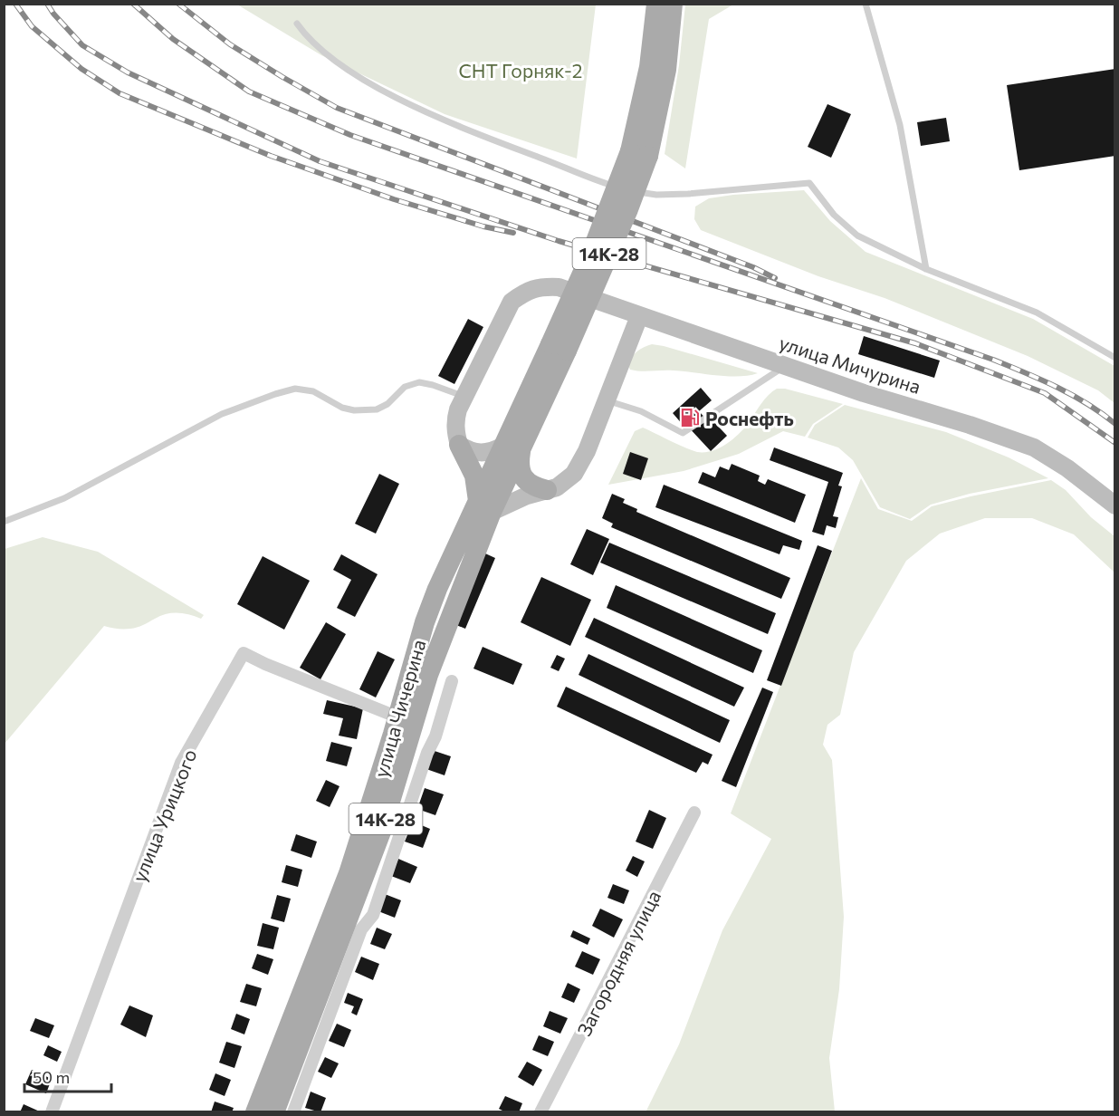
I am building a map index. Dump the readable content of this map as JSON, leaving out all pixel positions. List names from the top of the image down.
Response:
{
  "streets": {
    "main road": ["14К-28", "улица Мичурина", "улица Чичерина"],
    "street": ["улица Урицкого", "Загородняя улица"]
  },
  "crossings": [
    ["14К-28", "улица Чичерина"],
    ["улица Чичерина", "улица Урицкого"]
  ],
  "parks": ["СНТ Горняк-2"],
  "places": {
    "fuel station": ["Роснефть"]
  },
  "scale_bar": "50 m"
}
